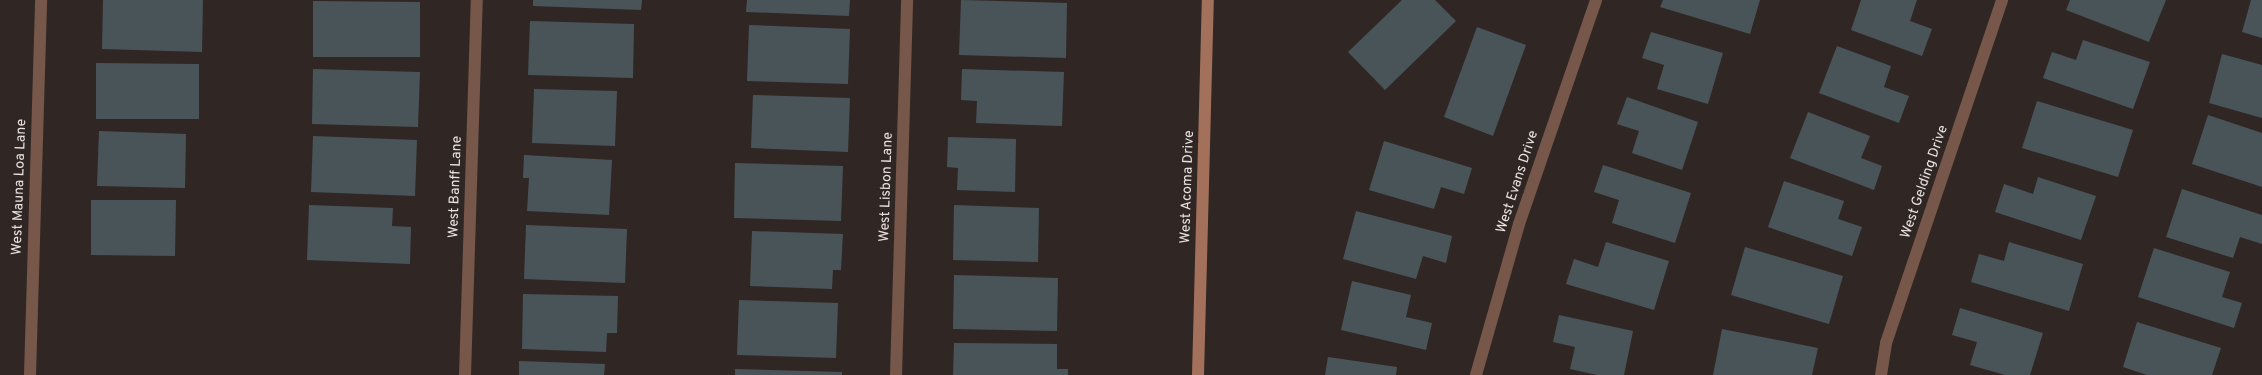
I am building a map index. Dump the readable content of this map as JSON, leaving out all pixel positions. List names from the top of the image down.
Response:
{
  "streets": {
    "street": [
      "West Evans Drive",
      "West Gelding Drive",
      "West Mauna Loa Lane",
      "West Banff Lane",
      "West Lisbon Lane",
      "West Acoma Drive"
    ]
  }
}
